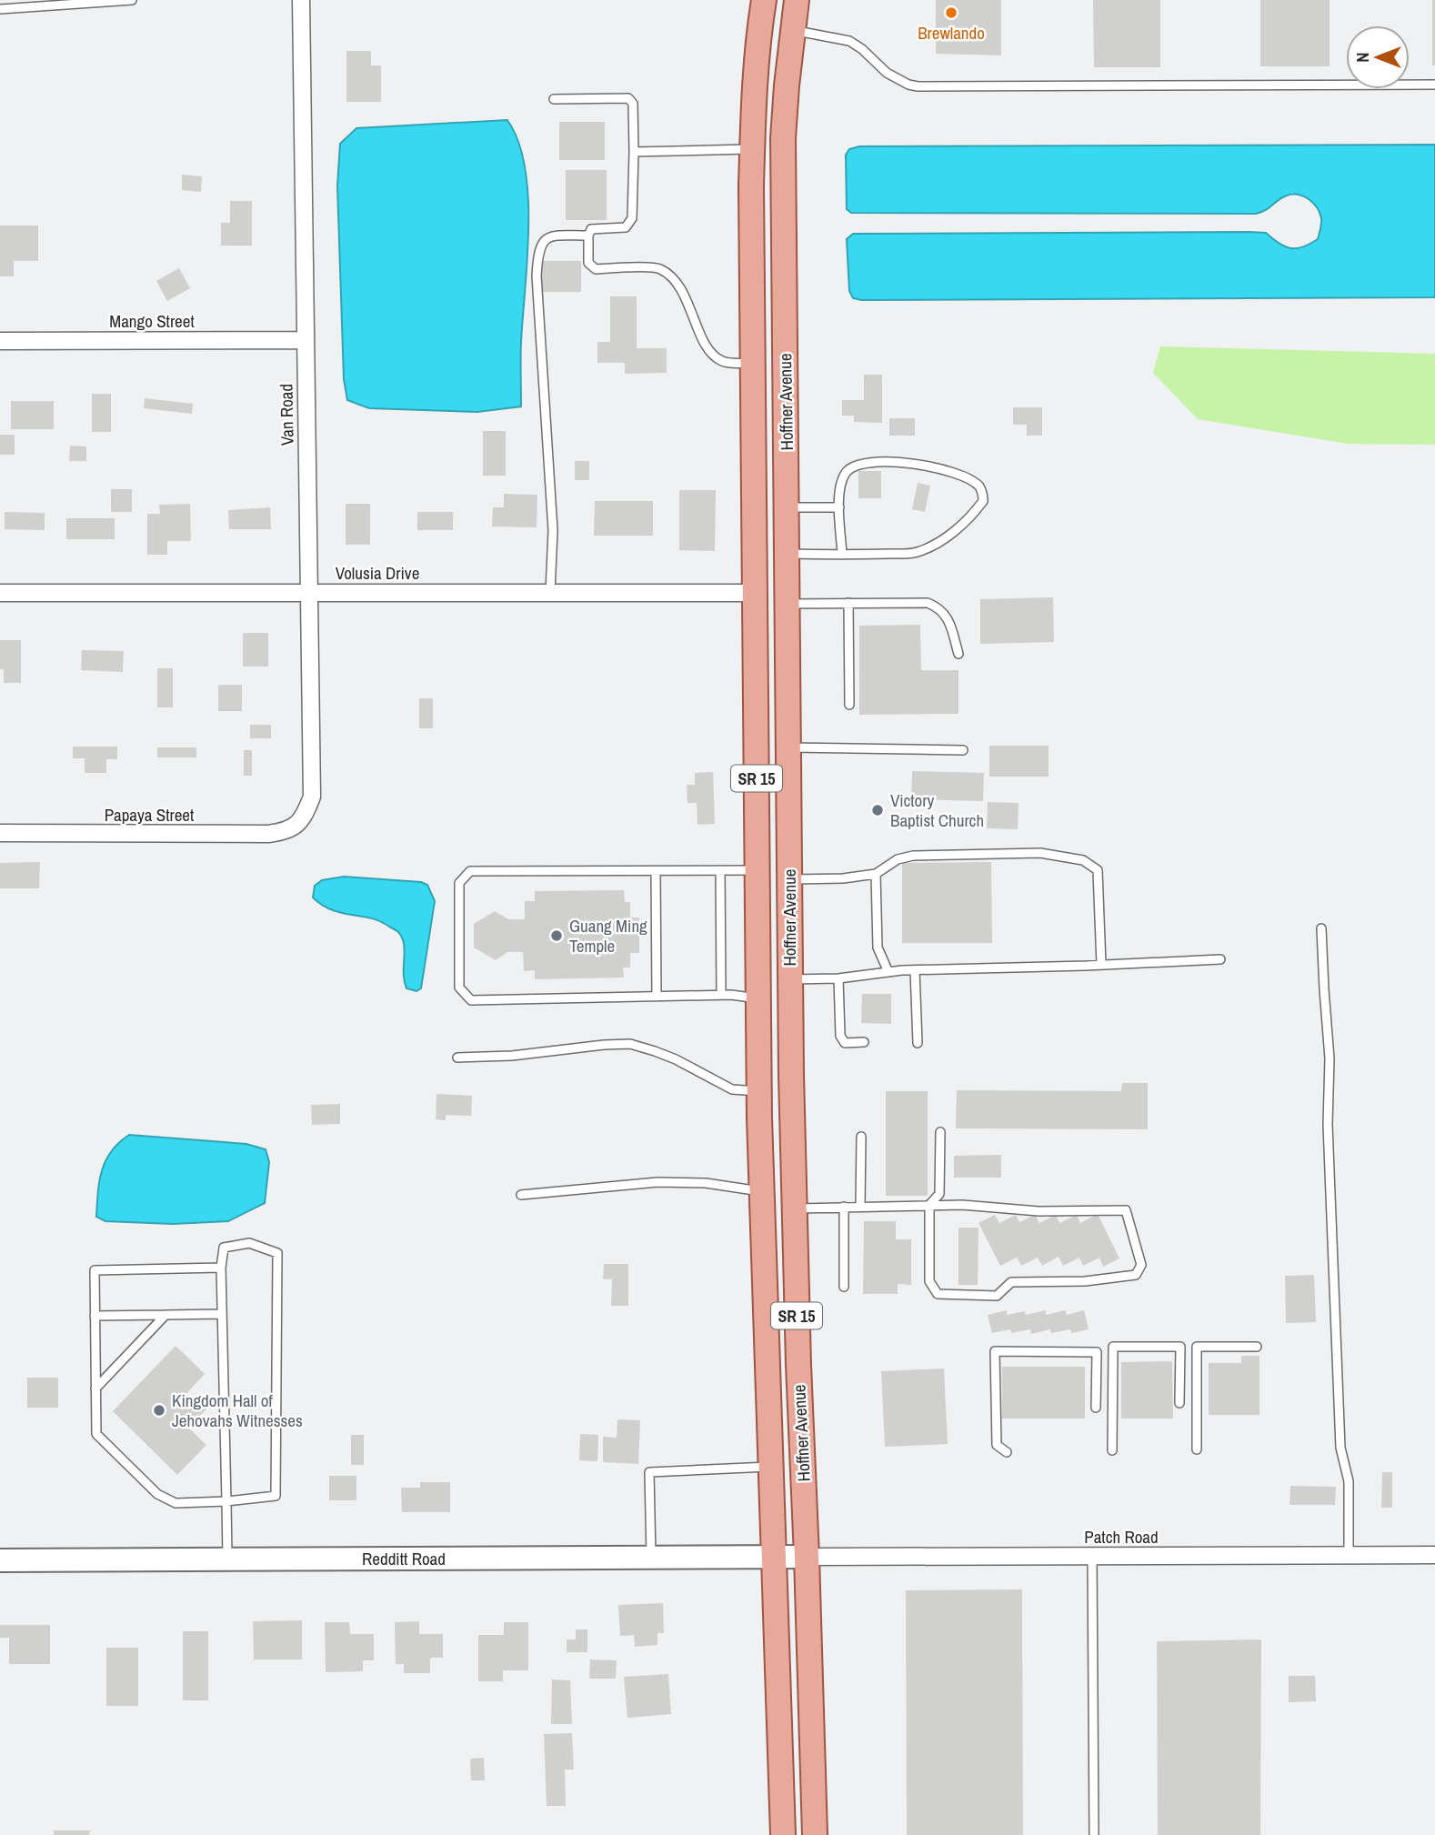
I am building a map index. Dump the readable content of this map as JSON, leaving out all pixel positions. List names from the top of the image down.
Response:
{
  "streets": {
    "main road": ["Hoffner Avenue", "SR 15"],
    "street": [
      "Mango Street",
      "Van Road",
      "Volusia Drive",
      "Papaya Street",
      "Patch Road",
      "Redditt Road"
    ]
  },
  "crossings": [
    ["Mango Street", "Van Road"],
    ["Hoffner Avenue", "Volusia Drive"],
    ["Hoffner Avenue", "Patch Road"],
    ["Hoffner Avenue", "Redditt Road"],
    ["Van Road", "Volusia Drive"],
    ["Van Road", "Papaya Street"],
    ["Patch Road", "Redditt Road"]
  ],
  "places": [
    "Brewlando",
    "Victory Baptist Church",
    "Guang Ming Temple",
    "Kingdom Hall of Jehovahs Witnesses"
  ],
  "north": "left"
}
